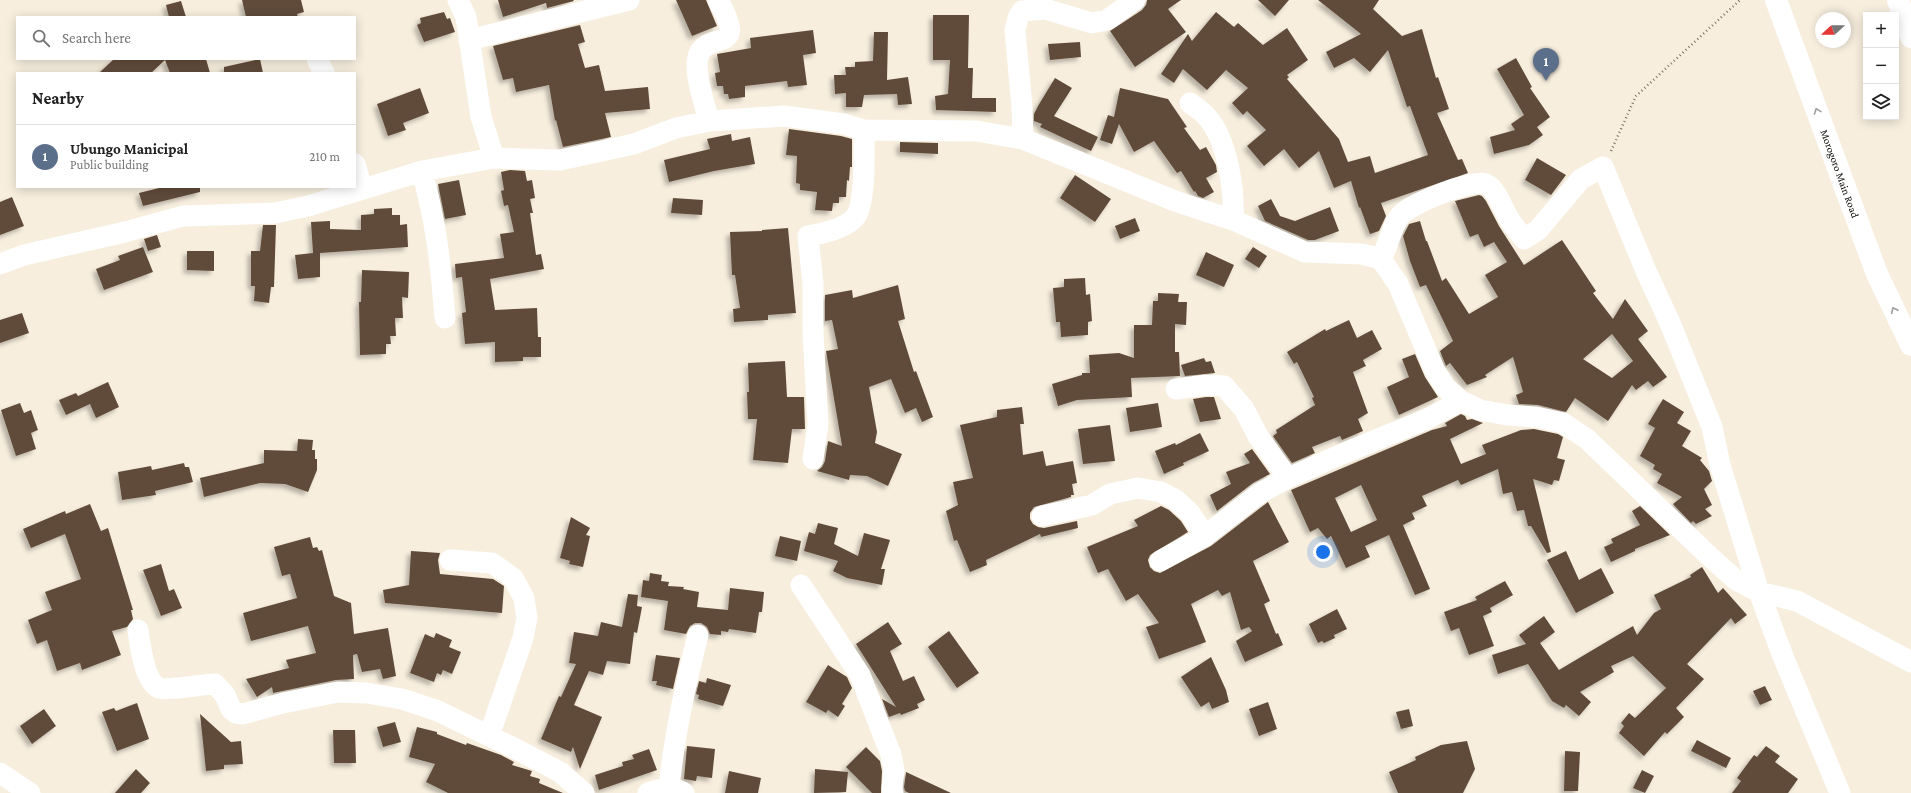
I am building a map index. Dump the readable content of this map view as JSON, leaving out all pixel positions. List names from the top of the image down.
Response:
{
  "streets": {
    "highway": ["Morogoro Main Road"]
  },
  "one_way": ["Morogoro Main Road"],
  "north": "left",
  "page": {
    "map_buttons": ["+", "−"],
    "search": "Search here",
    "pins": "1",
    "heading": "Nearby",
    "list": [
      {
        "mark": "1",
        "name": "Ubungo Manicipal",
        "note": "Public building",
        "value": "210 m"
      }
    ]
  }
}
